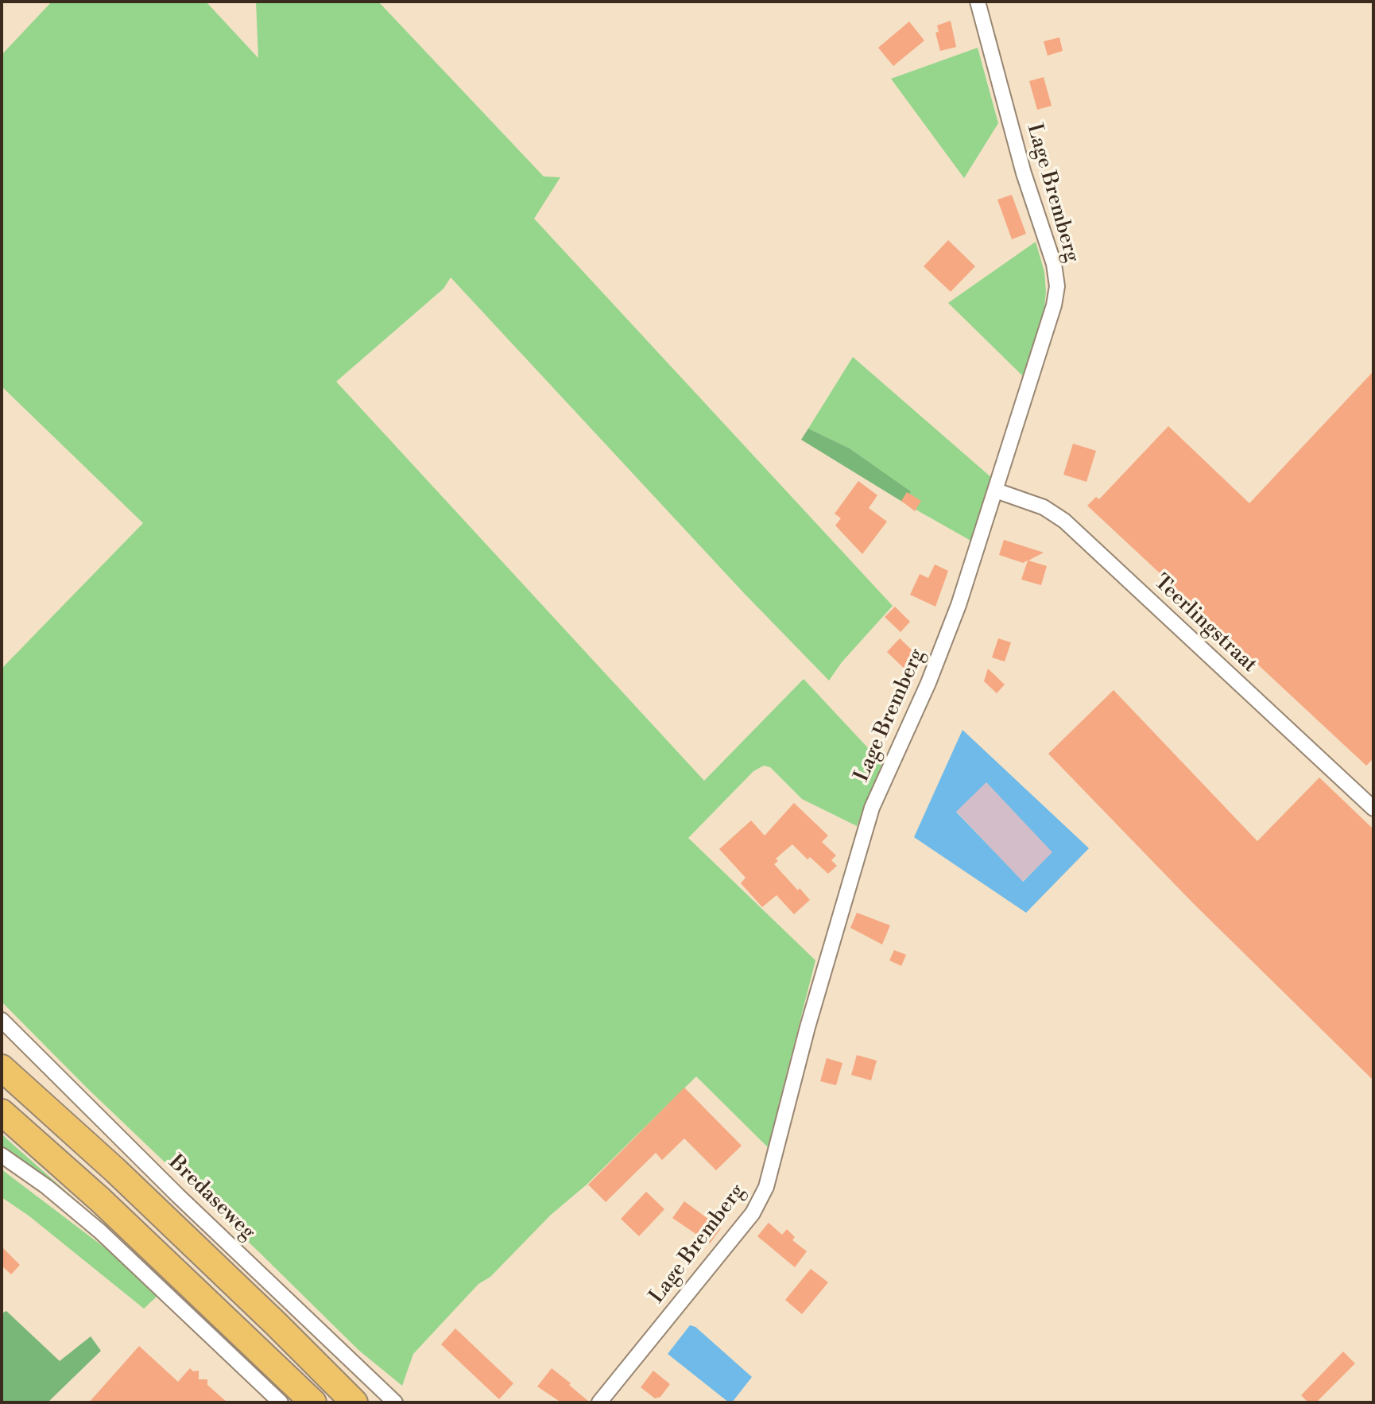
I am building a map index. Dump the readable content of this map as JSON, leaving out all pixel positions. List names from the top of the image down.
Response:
{
  "streets": {
    "street": ["Lage Bremberg", "Teerlingstraat", "Bredaseweg"]
  },
  "crossings": [
    ["Lage Bremberg", "Teerlingstraat"]
  ]
}
